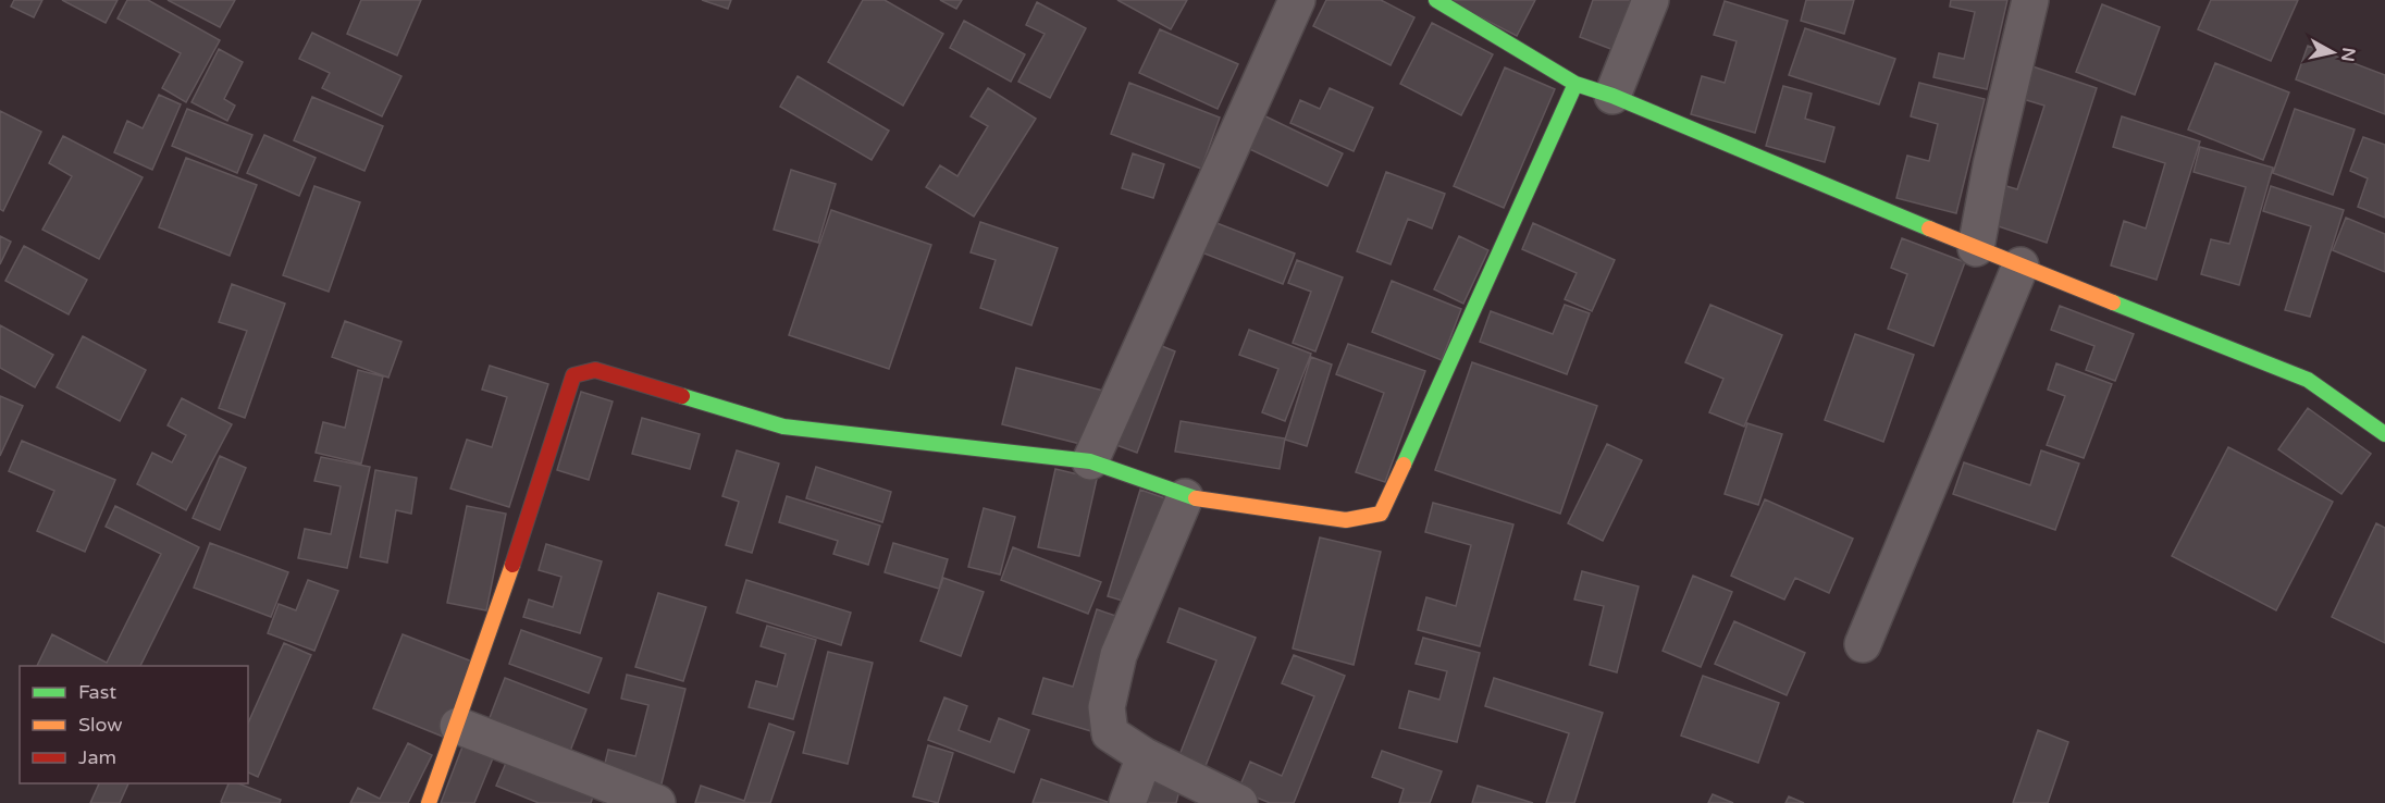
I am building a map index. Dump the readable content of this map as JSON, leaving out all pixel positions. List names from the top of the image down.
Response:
{
  "legend": ["Fast", "Slow", "Jam"],
  "north": "right"
}
